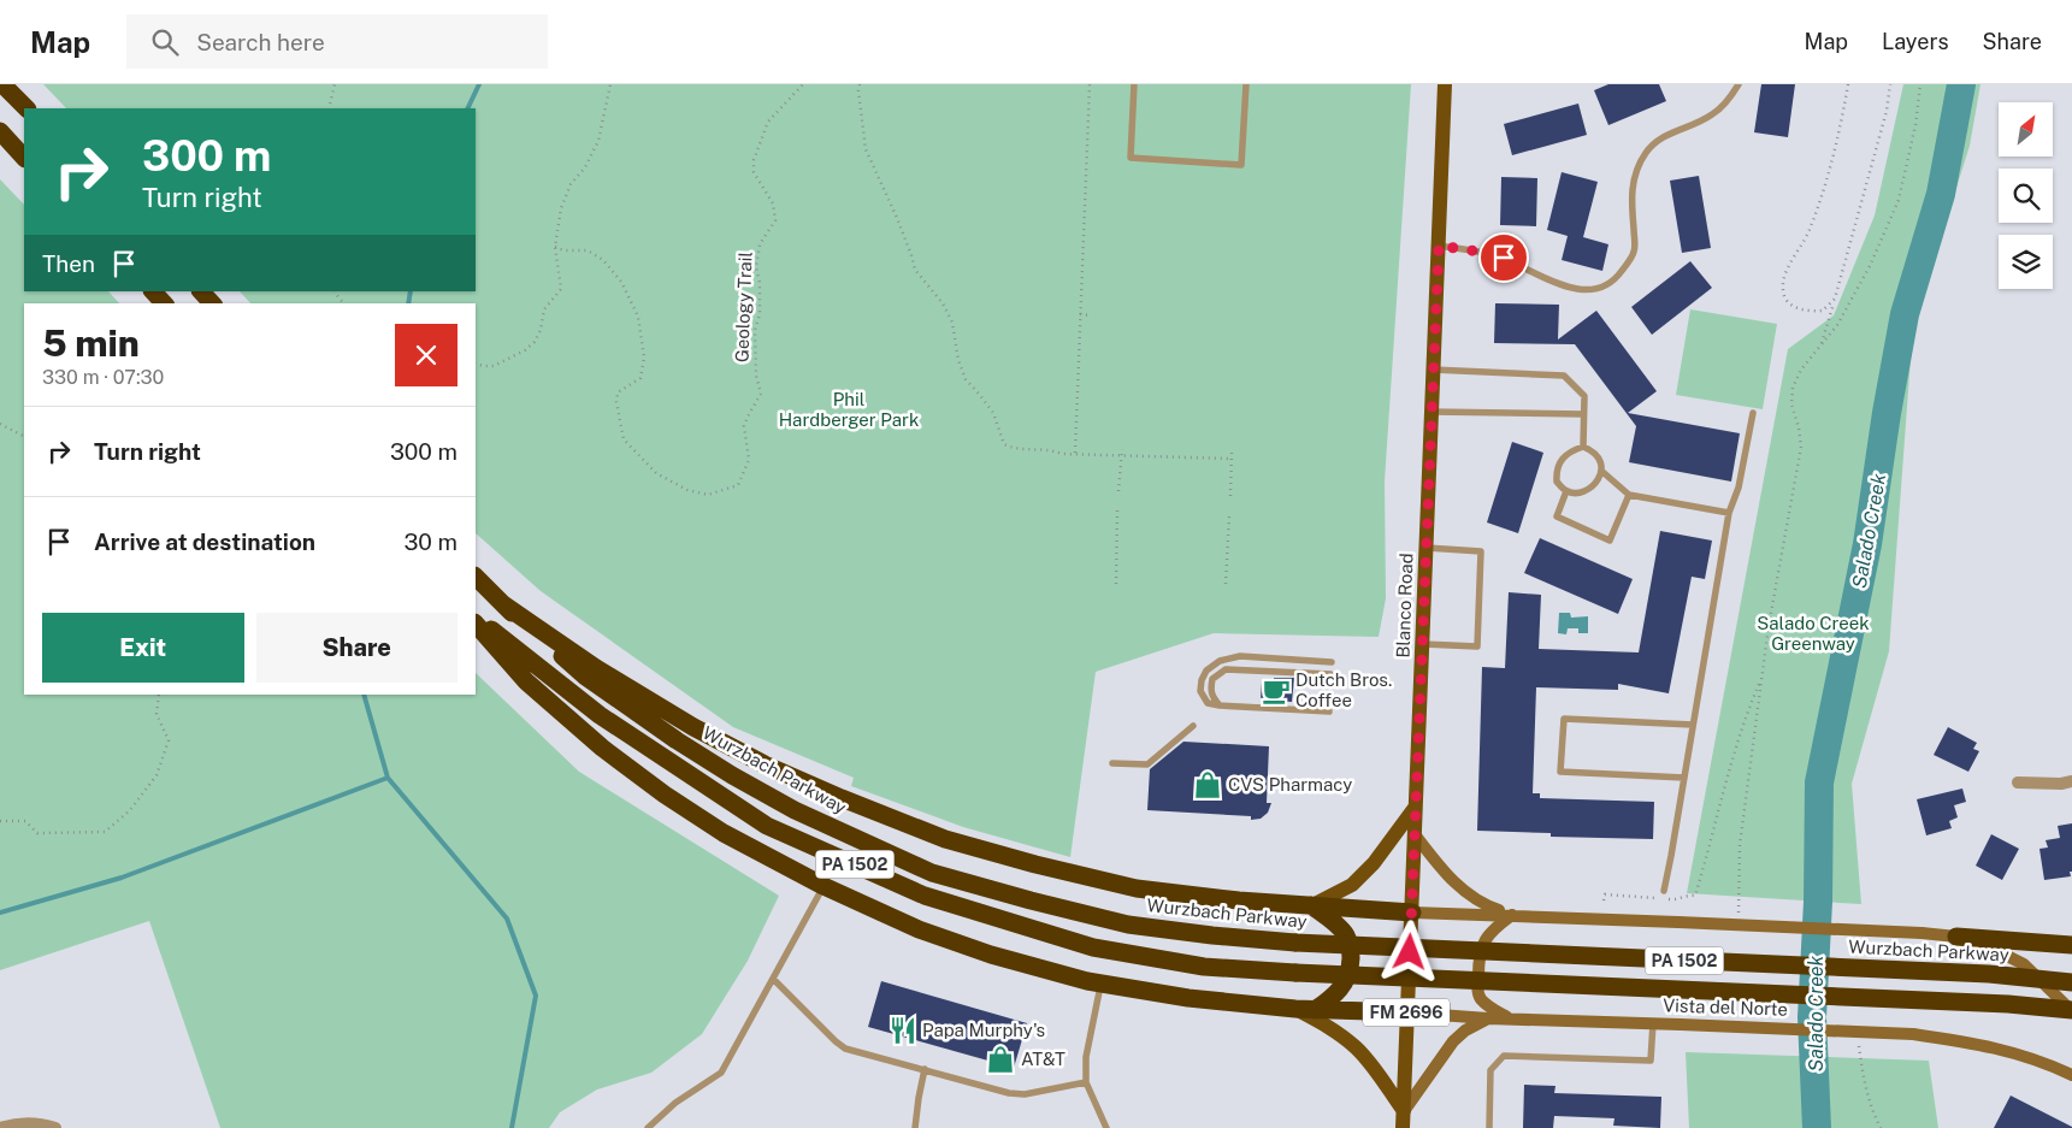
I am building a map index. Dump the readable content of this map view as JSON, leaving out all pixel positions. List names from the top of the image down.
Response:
{
  "streets": {
    "highway": ["Wurzbach Parkway", "PA 1502"],
    "main road": ["Blanco Road", "FM 2696"],
    "street": ["Vista del Norte"],
    "path": ["Geology Trail"]
  },
  "crossings": [
    ["Blanco Road", "Wurzbach Parkway"],
    ["Blanco Road", "Vista del Norte"]
  ],
  "water": ["Salado Creek"],
  "parks": ["Phil Hardberger Park", "Salado Creek Greenway"],
  "places": {
    "cafe": ["Dutch Bros. Coffee"],
    "shop": ["CVS Pharmacy", "AT&T"],
    "restaurant": ["Papa Murphy's"]
  },
  "north": "top right",
  "page": {
    "header": "Map",
    "search": "Search here",
    "nav": ["Map", "Layers", "Share"],
    "turn": ["300 m", "Turn right"],
    "then": "Then",
    "heading": ["5 min", "330 m · 07:30"],
    "list": [
      {
        "name": "Turn right",
        "value": "300 m"
      },
      {
        "name": "Arrive at destination",
        "value": "30 m"
      }
    ],
    "buttons": ["Exit", "Share"]
  }
}
